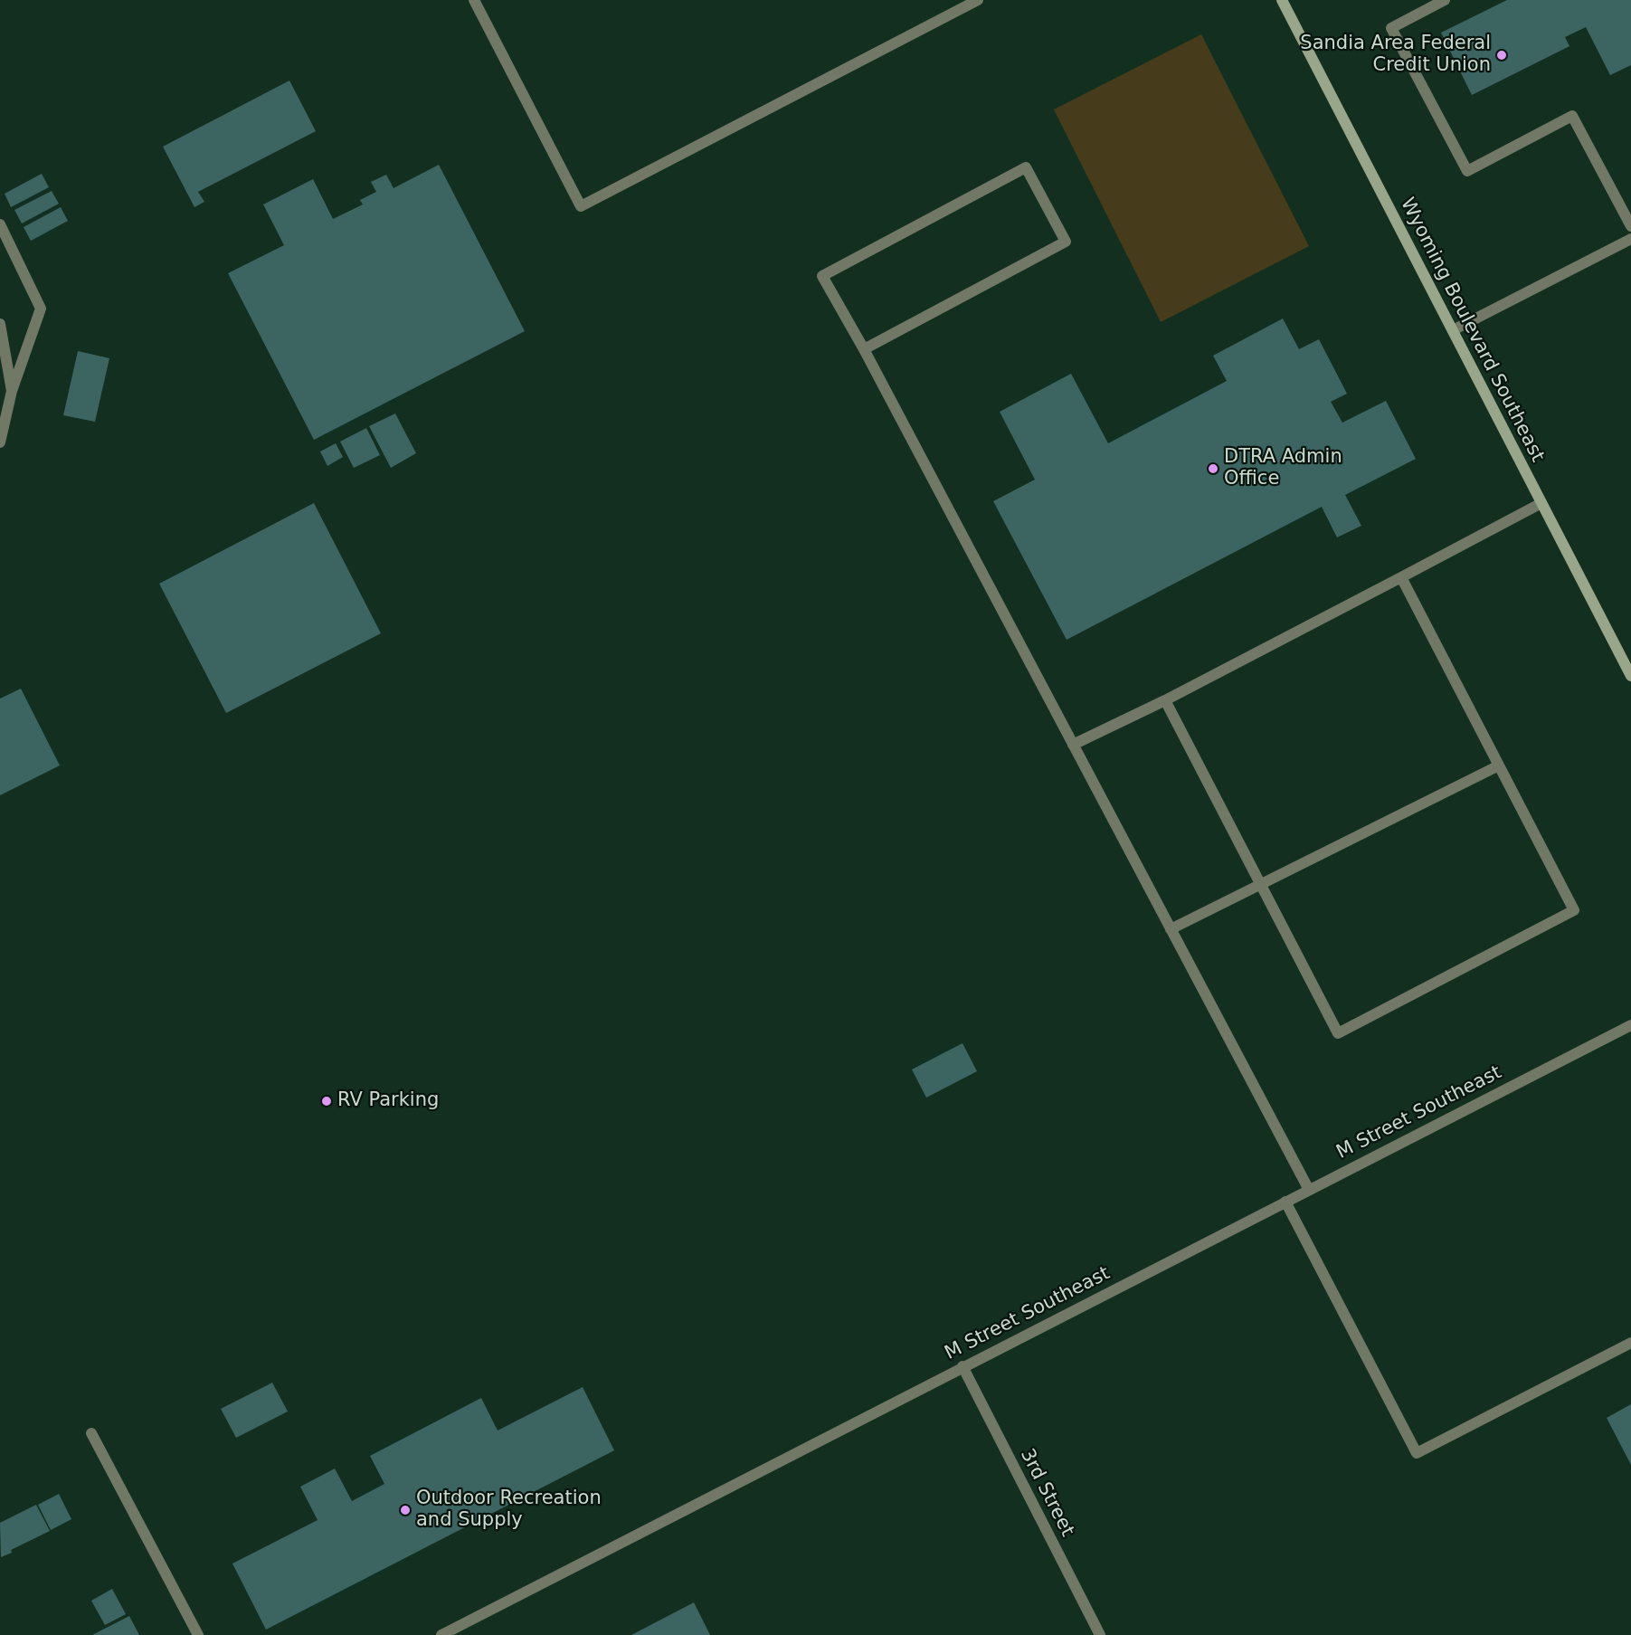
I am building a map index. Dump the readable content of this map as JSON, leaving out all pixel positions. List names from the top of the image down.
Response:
{
  "streets": {
    "main road": ["Wyoming Boulevard Southeast"],
    "street": ["M Street Southeast", "3rd Street"]
  },
  "crossings": [
    ["M Street Southeast", "3rd Street"]
  ],
  "places": [
    "Sandia Area Federal Credit Union",
    "DTRA Admin Office",
    "RV Parking",
    "Outdoor Recreation and Supply"
  ]
}
